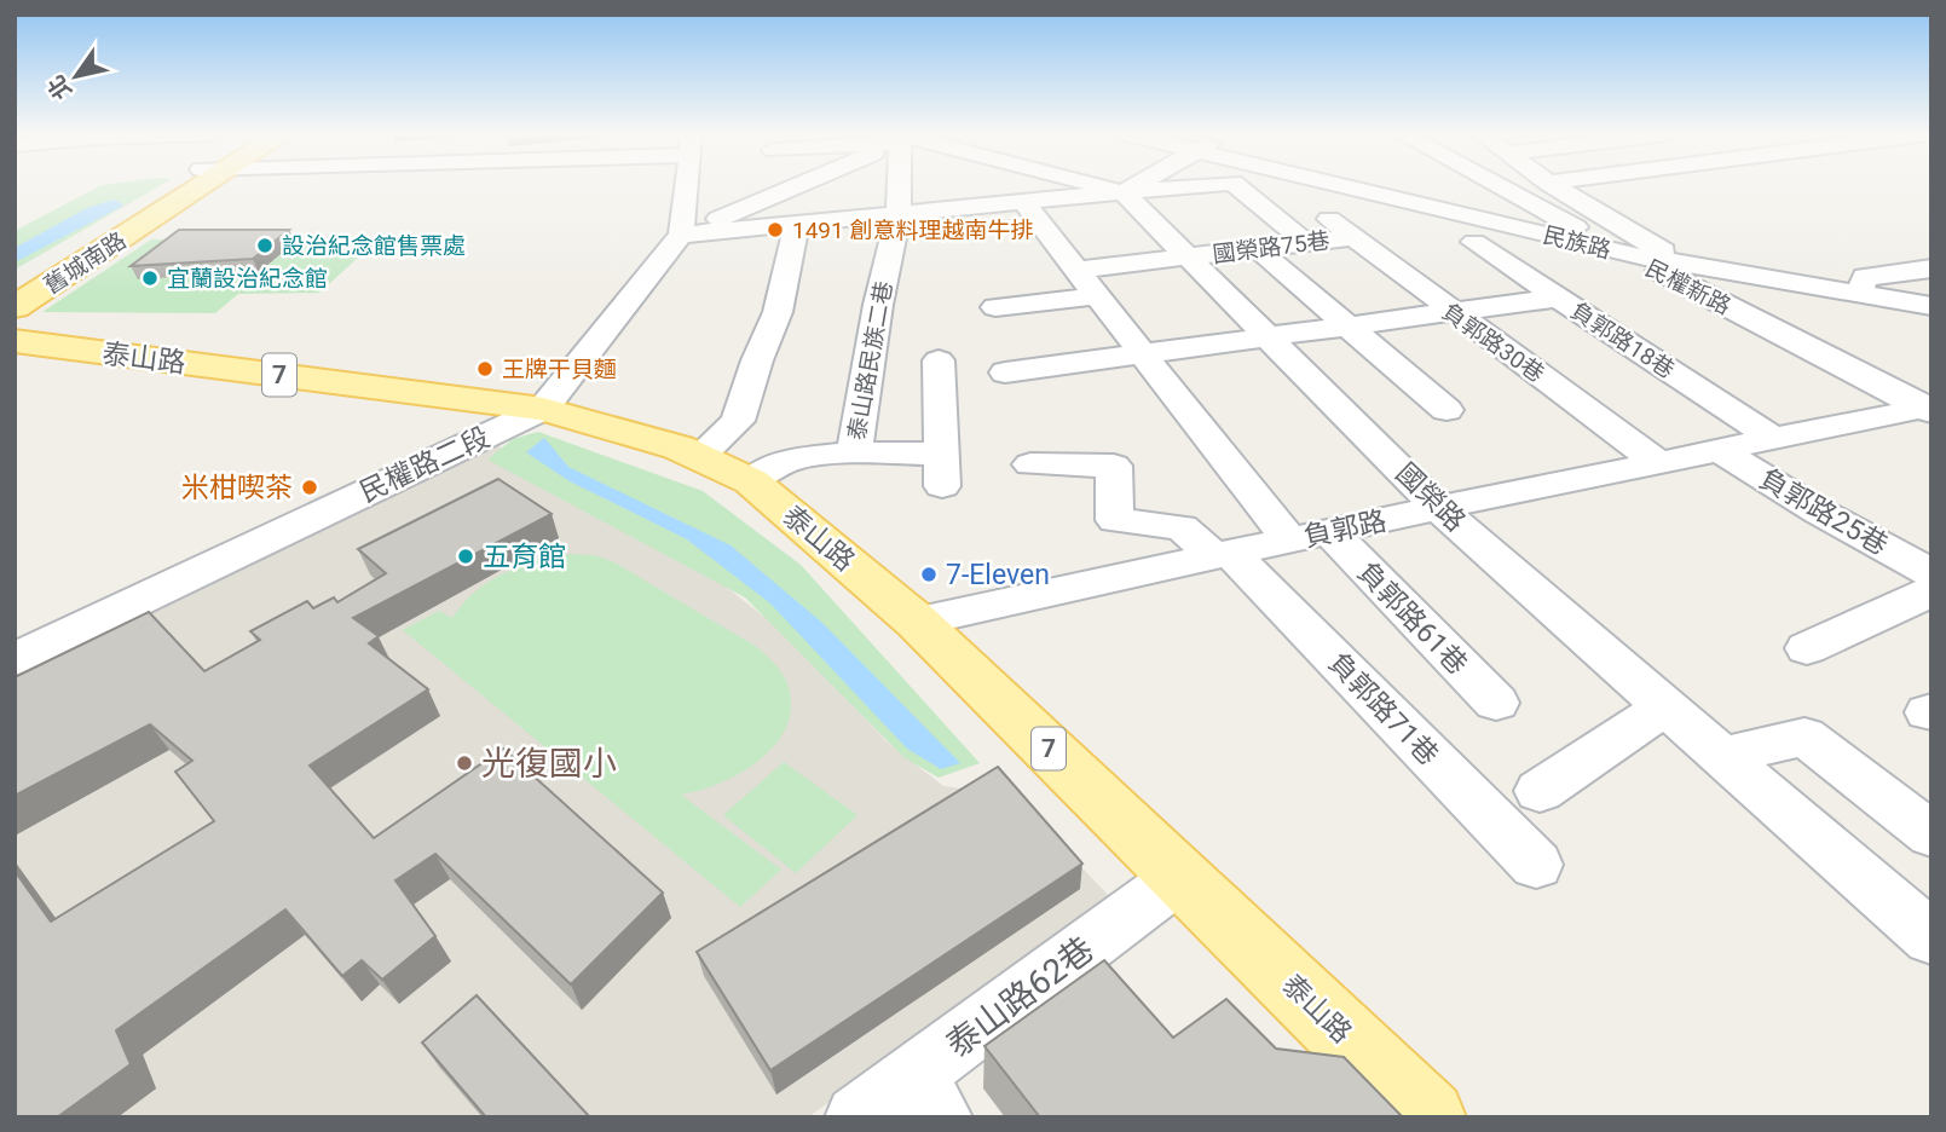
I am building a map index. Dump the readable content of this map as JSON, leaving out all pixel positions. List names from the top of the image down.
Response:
{
  "streets": {
    "main road": ["舊城南路", "泰山路", "7"],
    "street": [
      "民族路",
      "國榮路75巷",
      "民權新路",
      "負郭路18巷",
      "負郭路30巷",
      "泰山路民族二巷",
      "民權路二段",
      "國榮路",
      "負郭路25巷",
      "負郭路",
      "負郭路61巷",
      "負郭路71巷",
      "泰山路62巷"
    ]
  },
  "crossings": [
    ["民族路", "民權新路"],
    ["國榮路75巷", "負郭路30巷"],
    ["國榮路75巷", "國榮路"],
    ["民權新路", "負郭路"],
    ["負郭路18巷", "負郭路"],
    ["負郭路30巷", "負郭路"],
    ["泰山路", "泰山路民族二巷"],
    ["泰山路", "民權路二段"],
    ["泰山路", "負郭路"],
    ["泰山路", "泰山路62巷"],
    ["國榮路", "負郭路"],
    ["負郭路25巷", "負郭路"],
    ["負郭路", "負郭路61巷"],
    ["負郭路", "負郭路71巷"]
  ],
  "places": [
    "1491 創意料理越南牛排",
    "設治紀念館售票處",
    "宜蘭設治紀念館",
    "王牌干貝麵",
    "米柑喫茶",
    "五育館",
    "7-Eleven",
    "光復國小"
  ],
  "north": "bottom left"
}
